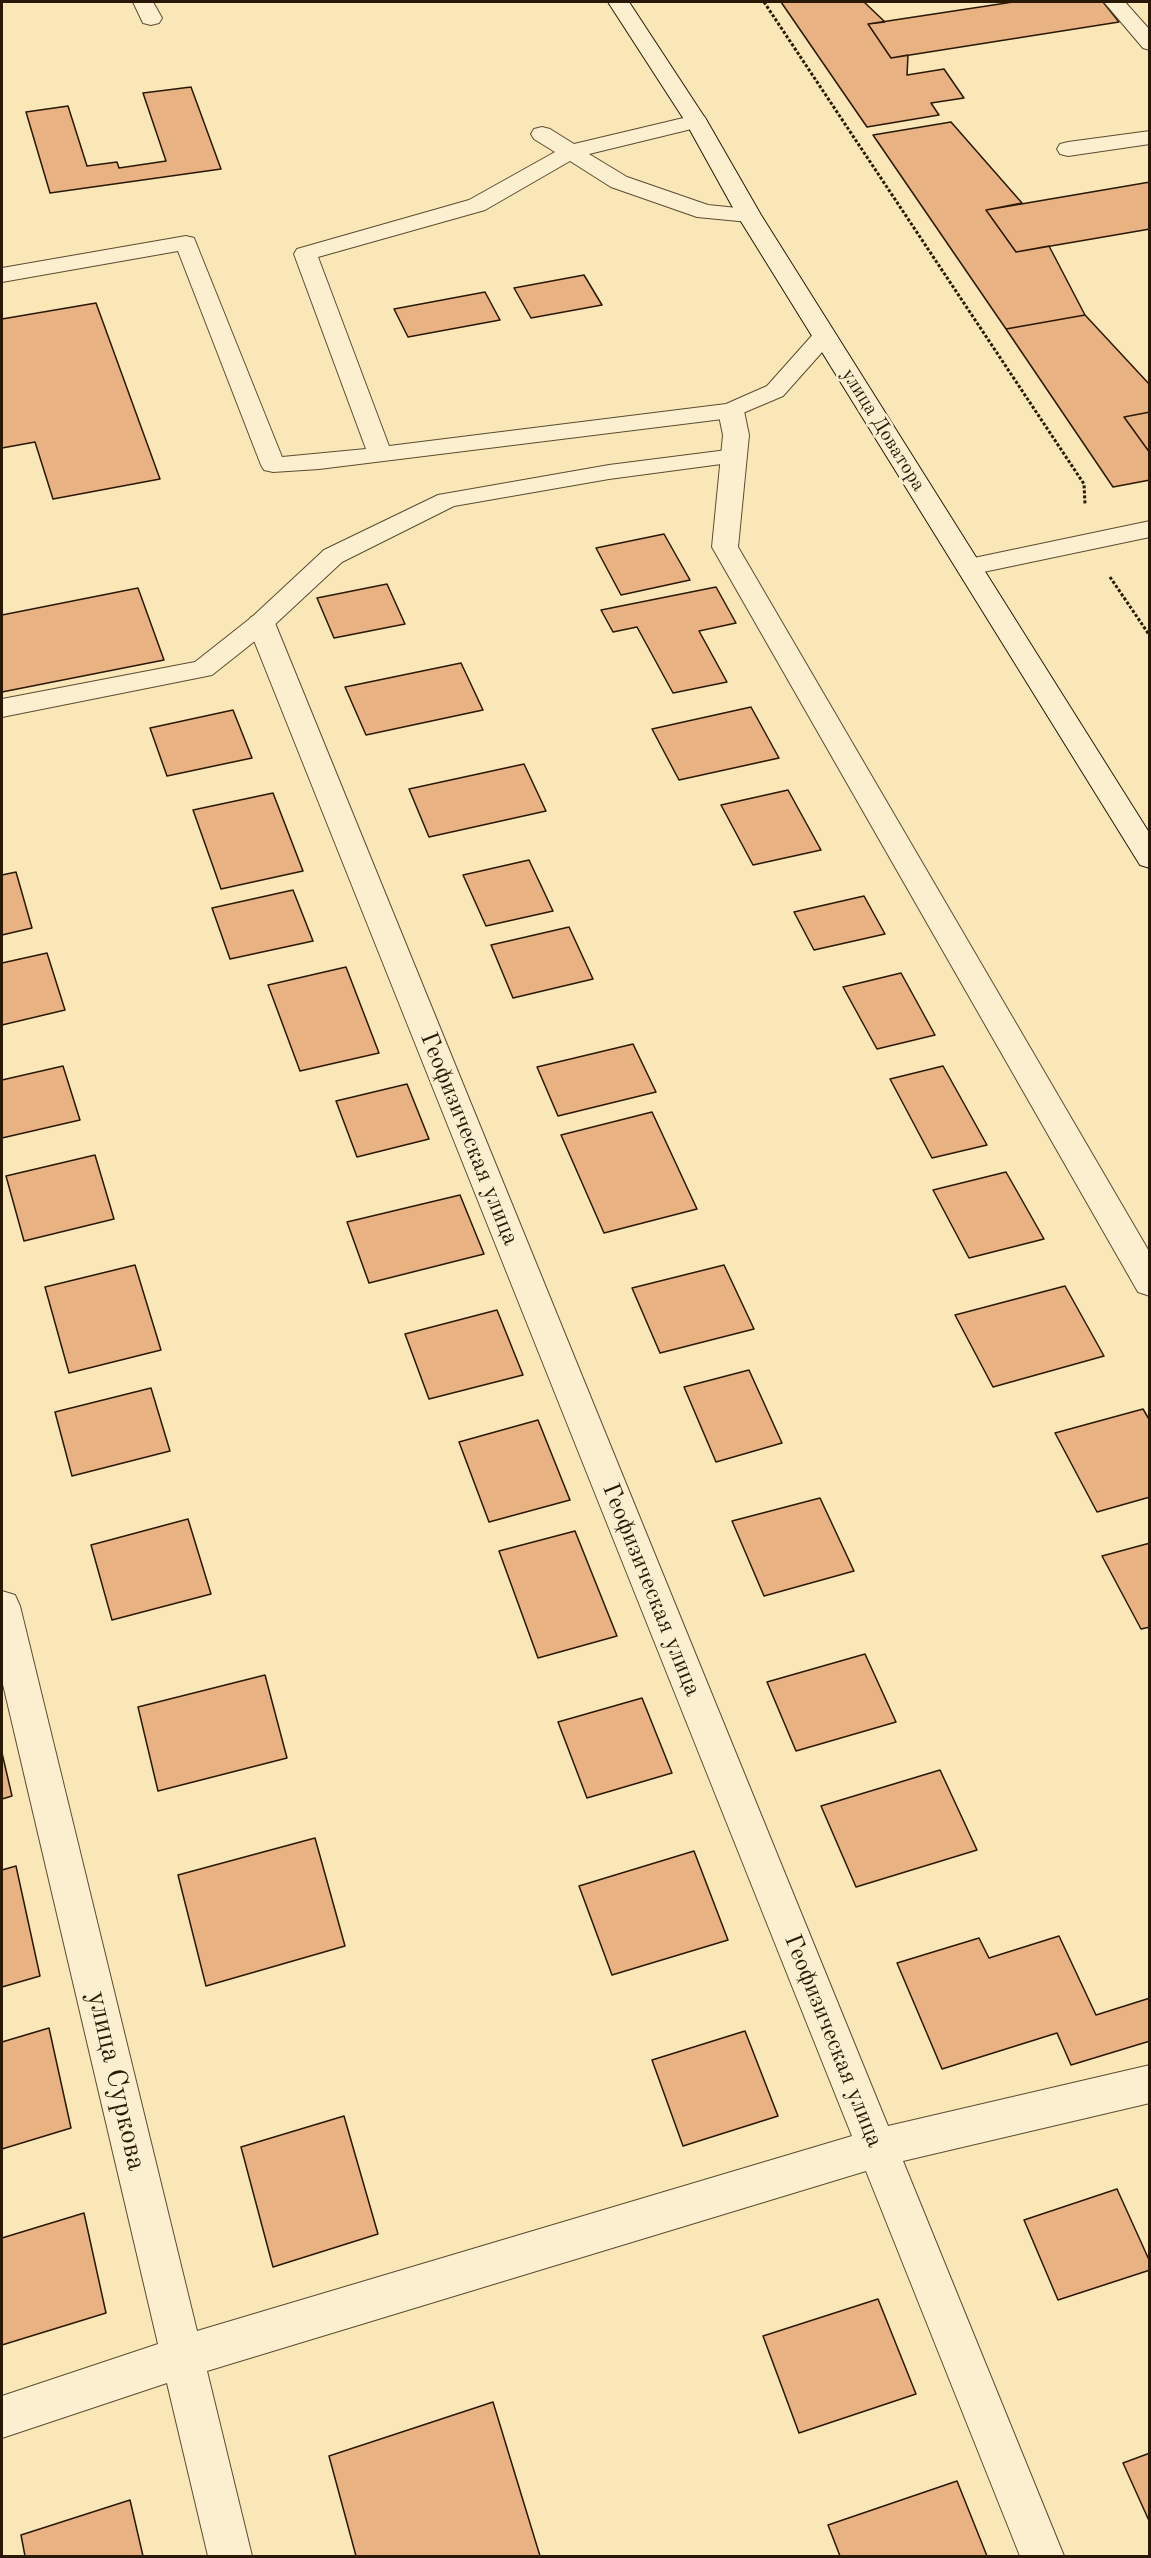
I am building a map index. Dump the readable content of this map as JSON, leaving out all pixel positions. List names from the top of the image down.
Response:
{
  "streets": {
    "street": ["улица Доватора", "Геофизическая улица", "улица Суркова"]
  }
}
